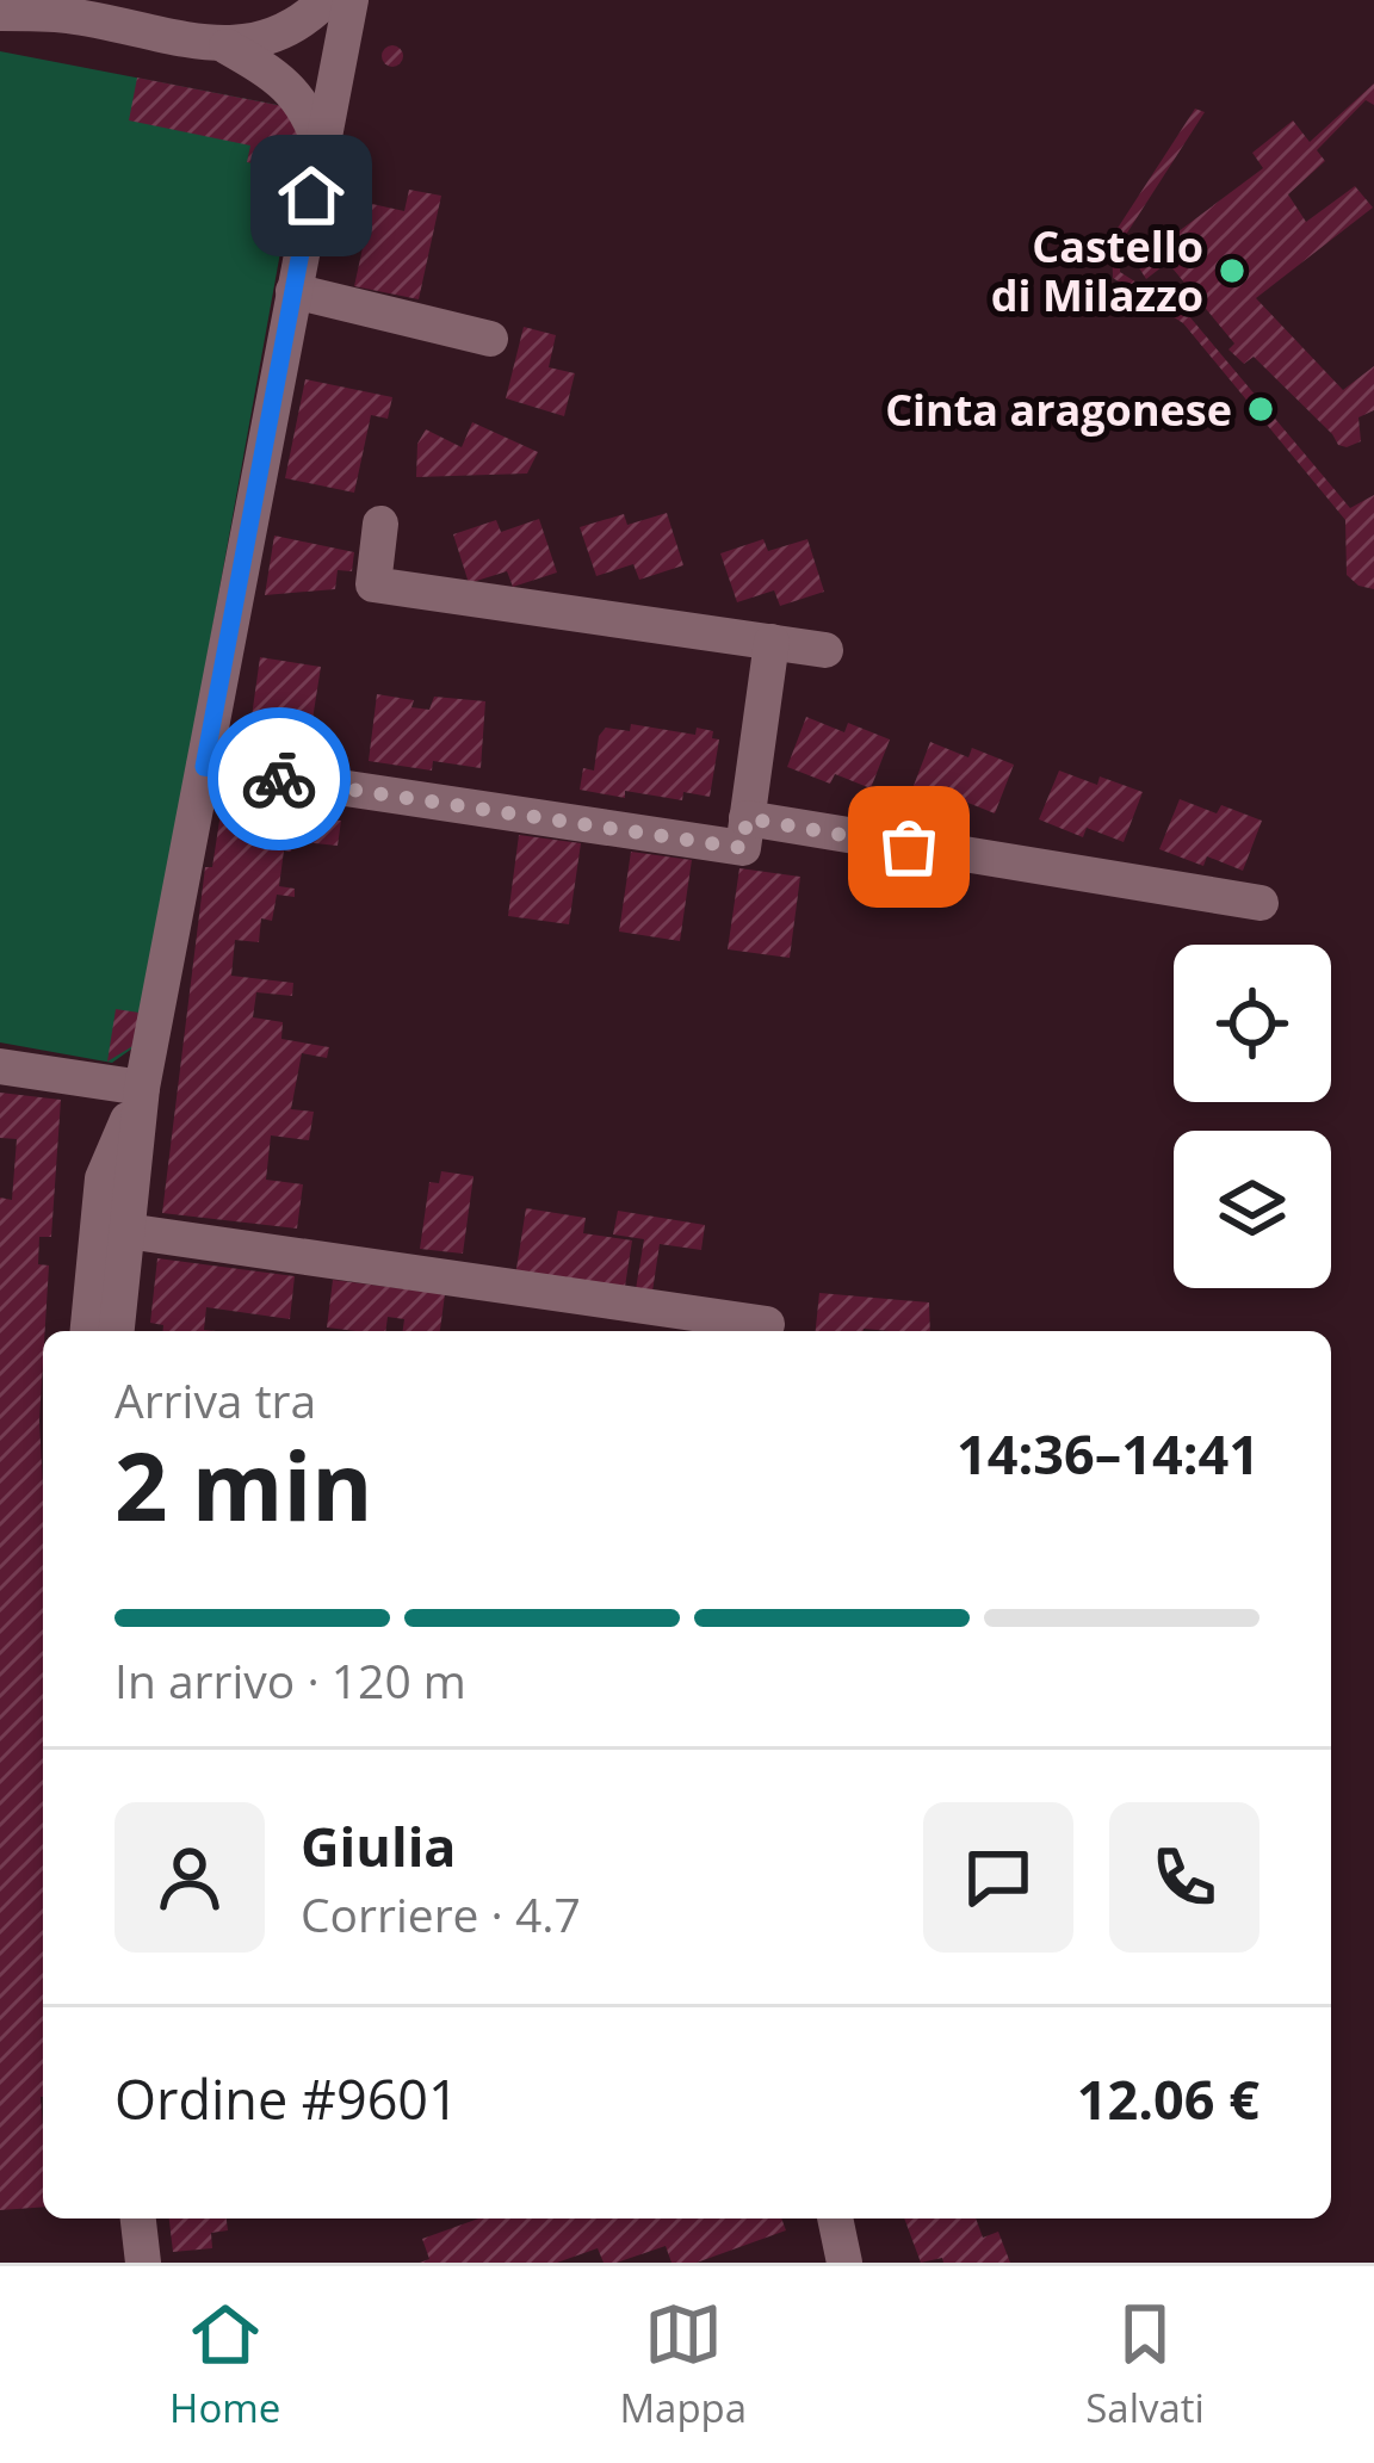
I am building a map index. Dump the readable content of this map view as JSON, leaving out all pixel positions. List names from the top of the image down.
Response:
{
  "places": ["Castello di Milazzo", "Cinta aragonese"],
  "page": {
    "heading": ["2 min", "Arriva tra", "14:36–14:41"],
    "panel": [
      "Giulia",
      "Corriere · 4.7",
      "Ordine #9601",
      "12.06 €"
    ],
    "bar": "In arrivo · 120 m",
    "tabs": ["Home", "Mappa", "Salvati"]
  }
}
